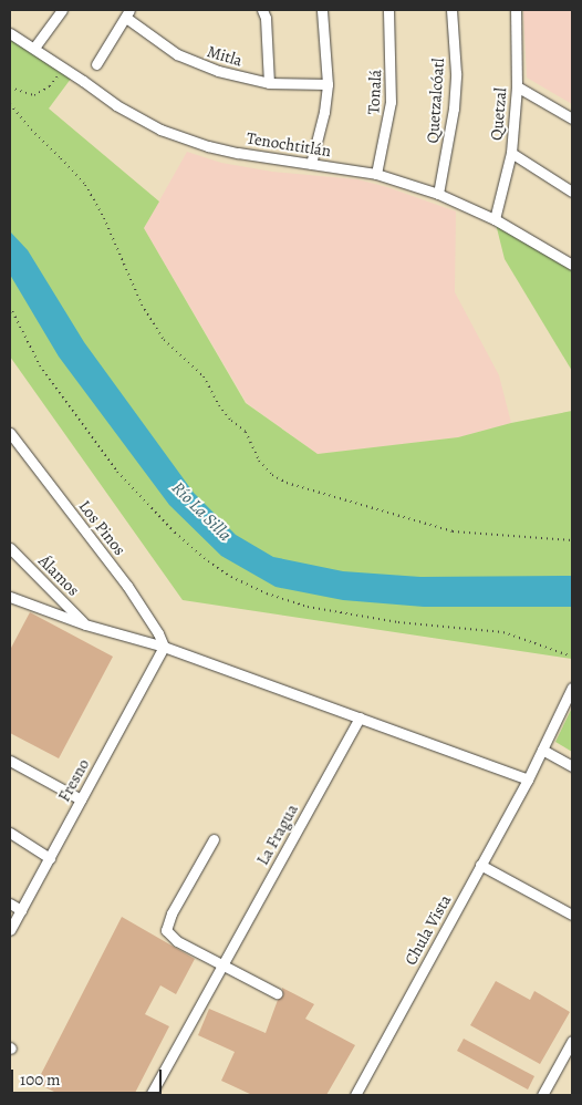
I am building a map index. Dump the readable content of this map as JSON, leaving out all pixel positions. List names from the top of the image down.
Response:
{
  "streets": {
    "street": [
      "Mitla",
      "Tonalá",
      "Quetzalcóatl",
      "Quetzal",
      "Tenochtitlán",
      "Los Pinos",
      "Álamos",
      "Fresno",
      "La Fragua",
      "Chula Vista"
    ]
  },
  "crossings": [
    ["Tonalá", "Tenochtitlán"],
    ["Quetzalcóatl", "Tenochtitlán"],
    ["Quetzal", "Tenochtitlán"],
    ["Los Pinos", "Fresno"]
  ],
  "water": ["Río La Silla"],
  "scale_bar": "100 m"
}
